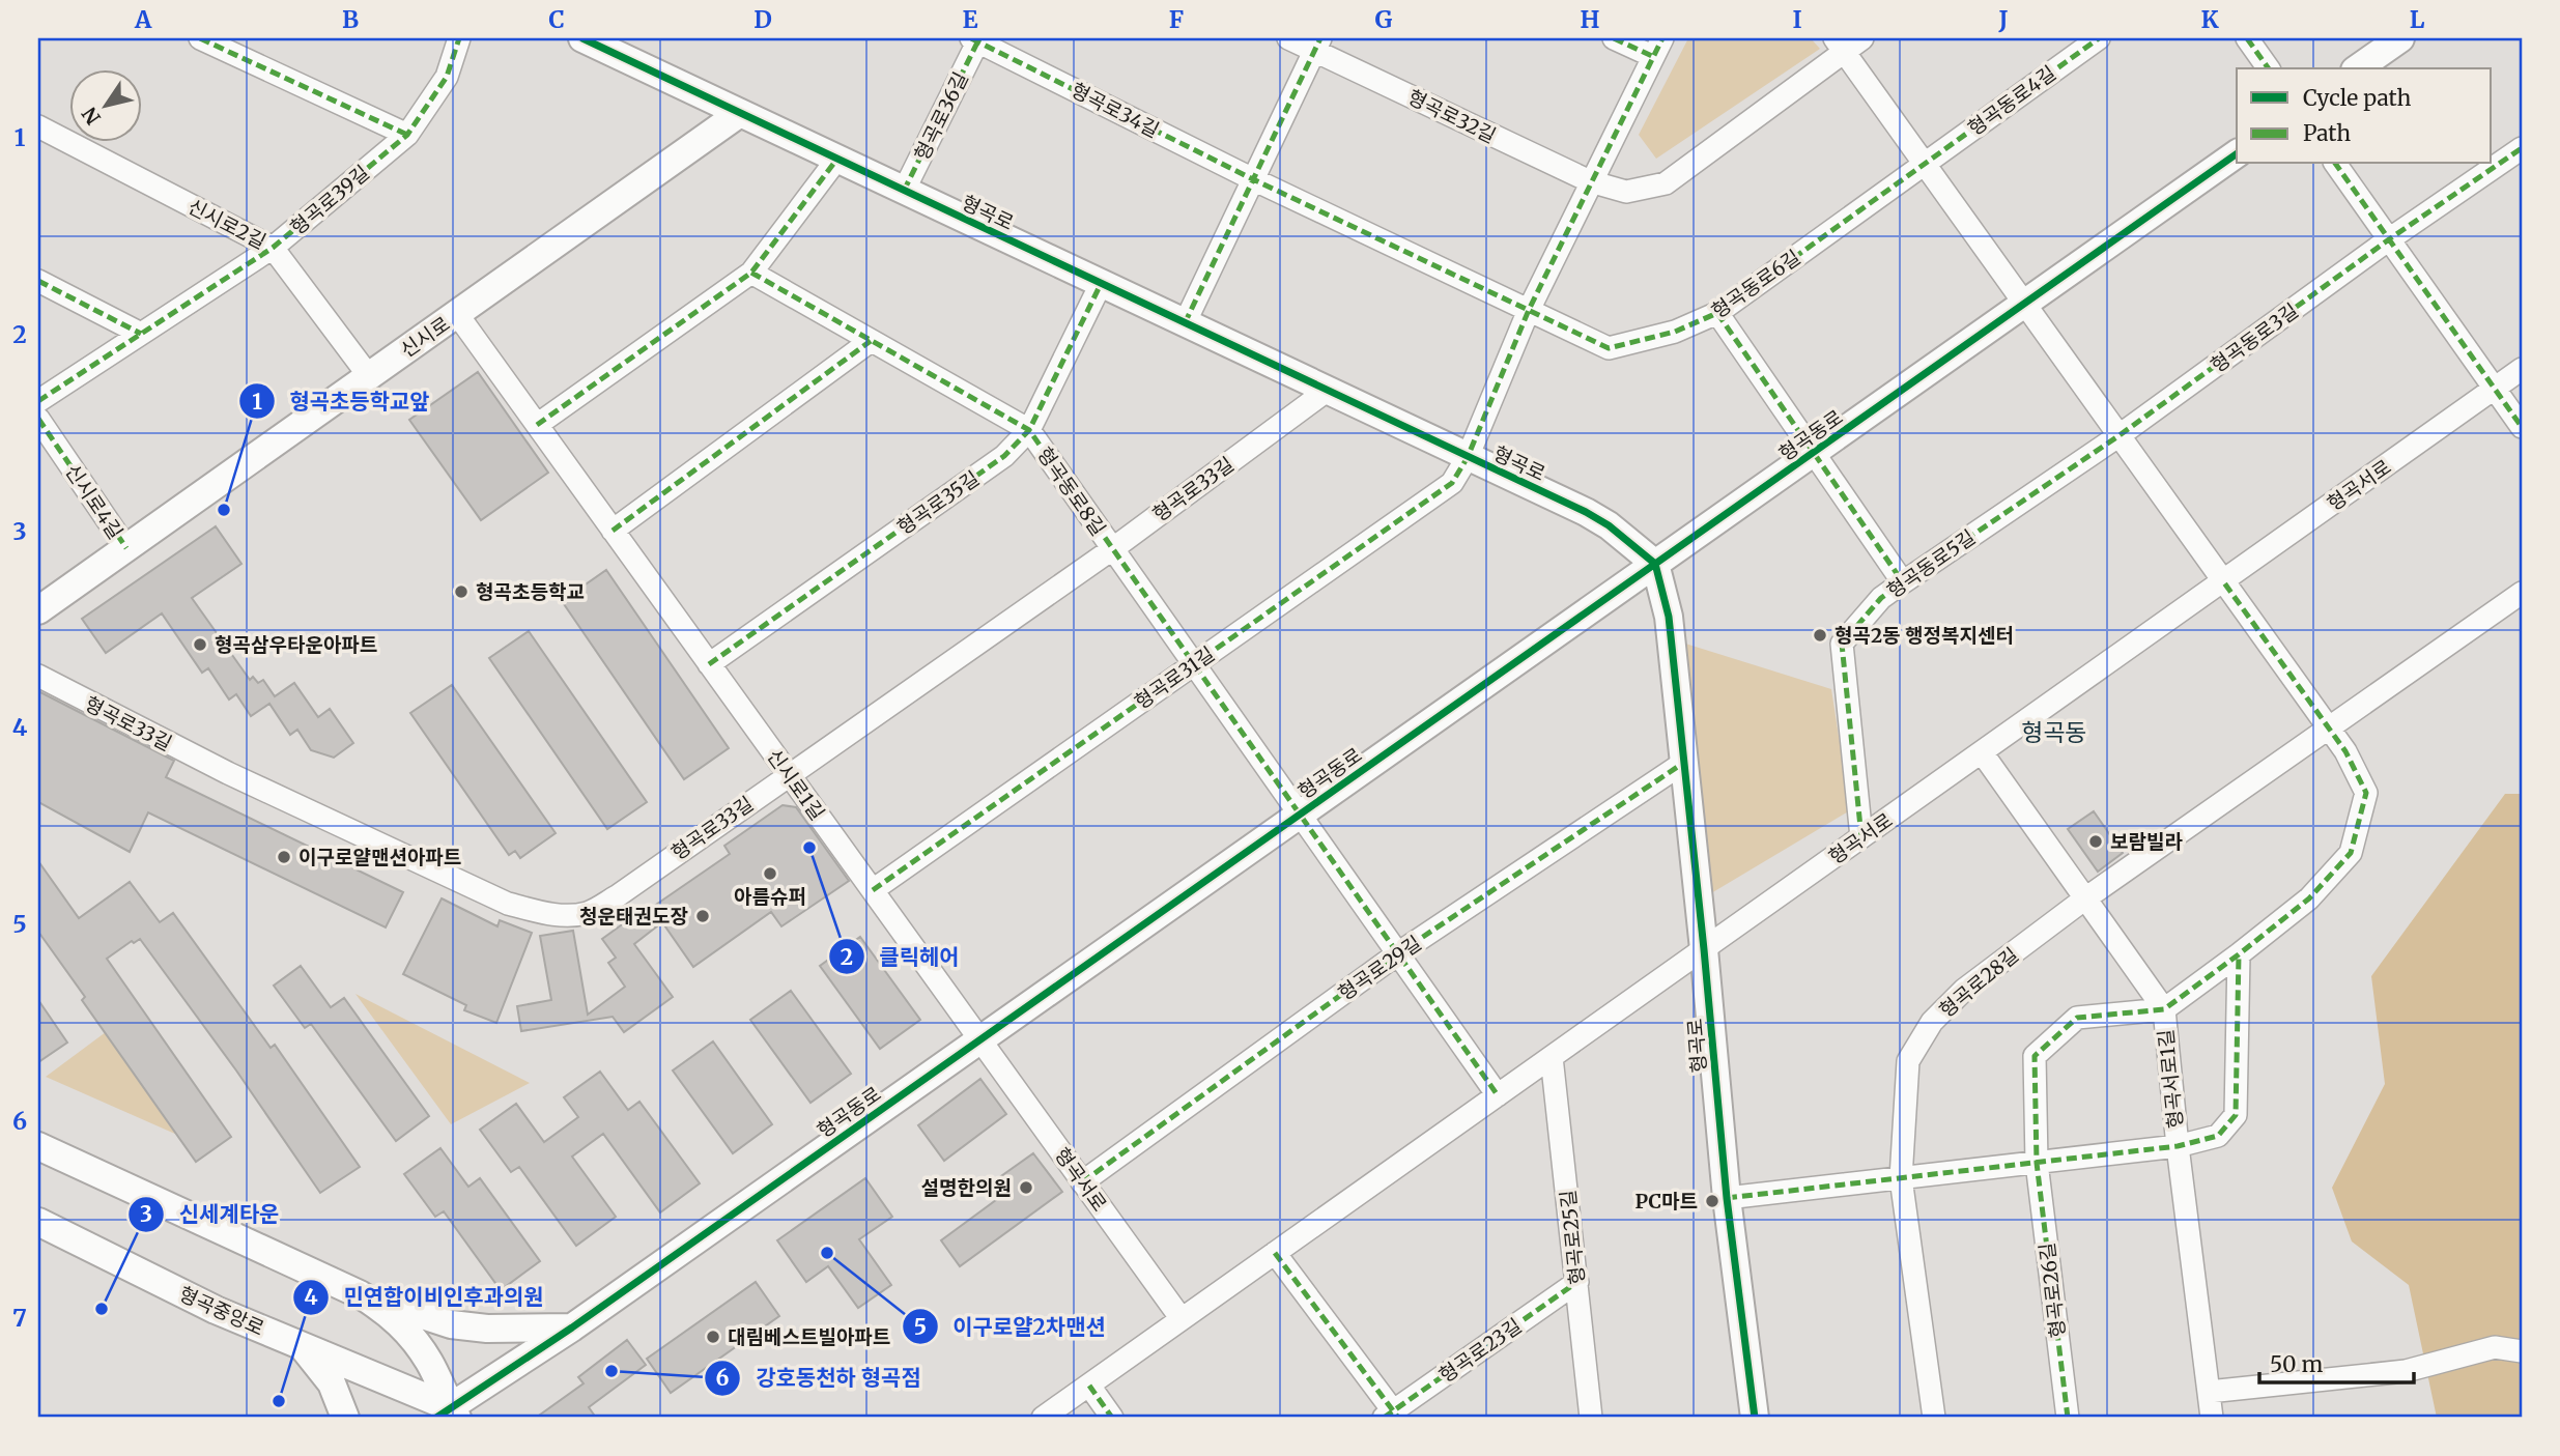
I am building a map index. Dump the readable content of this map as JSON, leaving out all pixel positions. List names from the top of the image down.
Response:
{
  "streets": {
    "street": [
      "형곡동로4길",
      "형곡로34길",
      "형곡로36길",
      "형곡로32길",
      "형곡로39길",
      "형곡로",
      "신시로2길",
      "형곡동로6길",
      "신시로",
      "형곡동로3길",
      "형곡동로",
      "형곡서로",
      "형곡로33길",
      "형곡동로8길",
      "신시로4길",
      "형곡로35길",
      "형곡동로5길",
      "형곡로31길",
      "신시로1길",
      "형곡로29길",
      "형곡로28길",
      "형곡서로1길",
      "형곡로25길",
      "형곡로26길",
      "형곡중앙로",
      "형곡로23길"
    ]
  },
  "crossings": [
    ["형곡동로4길", "형곡동로6길"],
    ["형곡로34길", "형곡로36길"],
    ["형곡로36길", "형곡로"],
    ["형곡로39길", "신시로2길"],
    ["형곡로", "신시로"],
    ["형곡로", "형곡동로"],
    ["형곡로", "형곡서로"],
    ["형곡로", "형곡로33길"],
    ["형곡로", "형곡로35길"],
    ["형곡로", "형곡로31길"],
    ["형곡로", "형곡로29길"],
    ["신시로2길", "신시로"],
    ["형곡동로6길", "형곡동로"],
    ["신시로", "신시로4길"],
    ["신시로", "신시로1길"],
    ["형곡동로3길", "형곡동로5길"],
    ["형곡동로", "형곡서로"],
    ["형곡동로", "형곡동로8길"],
    ["형곡동로", "형곡동로5길"],
    ["형곡동로", "신시로1길"],
    ["형곡동로", "형곡중앙로"],
    ["형곡서로", "형곡동로5길"],
    ["형곡서로", "신시로1길"],
    ["형곡서로", "형곡로29길"],
    ["형곡서로", "형곡서로1길"],
    ["형곡서로", "형곡로25길"],
    ["형곡로33길", "형곡동로8길"],
    ["형곡로33길", "신시로1길"],
    ["형곡동로8길", "형곡로35길"],
    ["형곡동로8길", "형곡로31길"],
    ["형곡로35길", "신시로1길"],
    ["형곡로31길", "신시로1길"],
    ["형곡로28길", "형곡서로1길"],
    ["형곡로25길", "형곡로23길"]
  ],
  "districts": ["형곡동"],
  "places": [
    "형곡초등학교앞",
    "형곡초등학교",
    "형곡2동 행정복지센터",
    "형곡삼우타운아파트",
    "보람빌라",
    "클릭헤어",
    "이구로얄맨션아파트",
    "아름슈퍼",
    "청운태권도장",
    "설명한의원",
    "PC마트",
    "이구로얄2차맨션",
    "신세계타운",
    "대림베스트빌아파트",
    "강호동천하 형곡점",
    "민연합이비인후과의원"
  ],
  "legend": ["Cycle path", "Path"],
  "scale_bar": "50 m",
  "north": "bottom left",
  "grid": {
    "columns": [
      "A",
      "B",
      "C",
      "D",
      "E",
      "F",
      "G",
      "H",
      "I",
      "J",
      "K",
      "L"
    ],
    "rows": [
      "1",
      "2",
      "3",
      "4",
      "5",
      "6",
      "7"
    ]
  }
}
